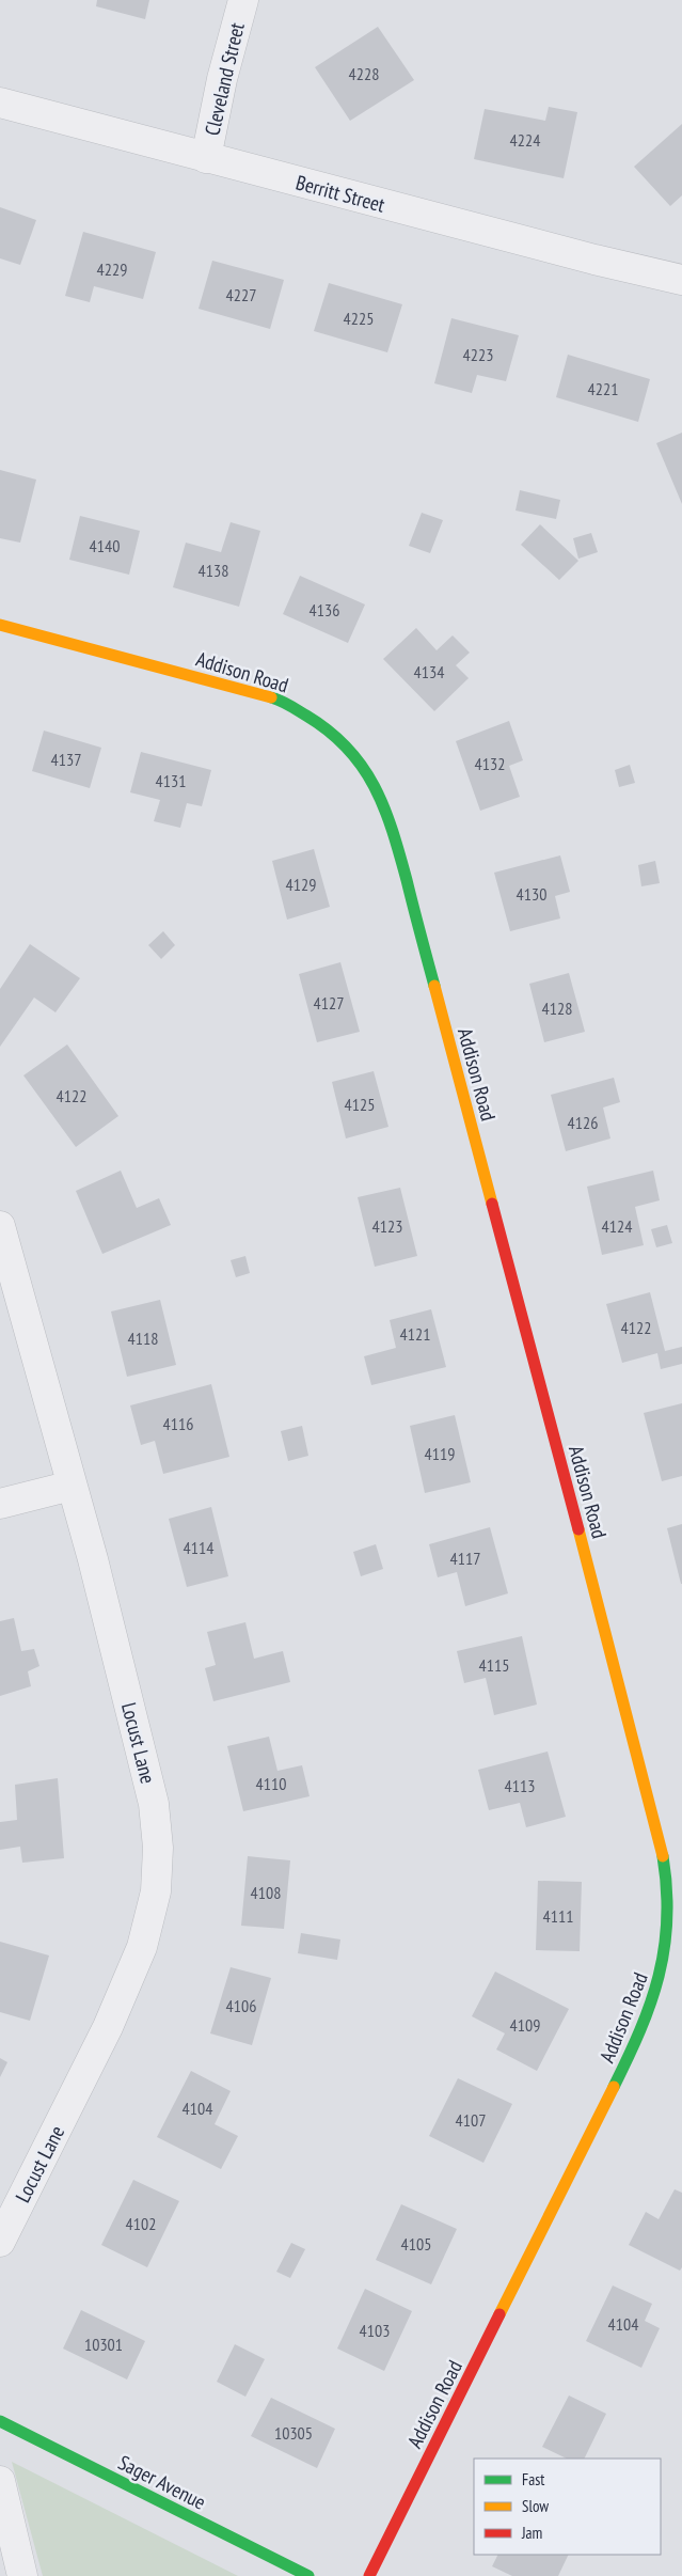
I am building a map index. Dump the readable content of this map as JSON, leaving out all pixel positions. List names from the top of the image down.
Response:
{
  "streets": {
    "street": [
      "Cleveland Street",
      "Berritt Street",
      "Addison Road",
      "Locust Lane",
      "Sager Avenue"
    ]
  },
  "crossings": [
    ["Cleveland Street", "Berritt Street"]
  ],
  "house_numbers": [
    "4228",
    "4224",
    "4229",
    "4227",
    "4225",
    "4223",
    "4221",
    "4140",
    "4138",
    "4136",
    "4134",
    "4137",
    "4132",
    "4131",
    "4129",
    "4130",
    "4127",
    "4128",
    "4122",
    "4125",
    "4126",
    "4123",
    "4124",
    "4122",
    "4121",
    "4118",
    "4116",
    "4119",
    "4114",
    "4117",
    "4115",
    "4110",
    "4113",
    "4108",
    "4111",
    "4106",
    "4109",
    "4104",
    "4107",
    "4102",
    "4105",
    "4104",
    "4103",
    "10301",
    "10305"
  ],
  "legend": ["Fast", "Slow", "Jam"]
}
